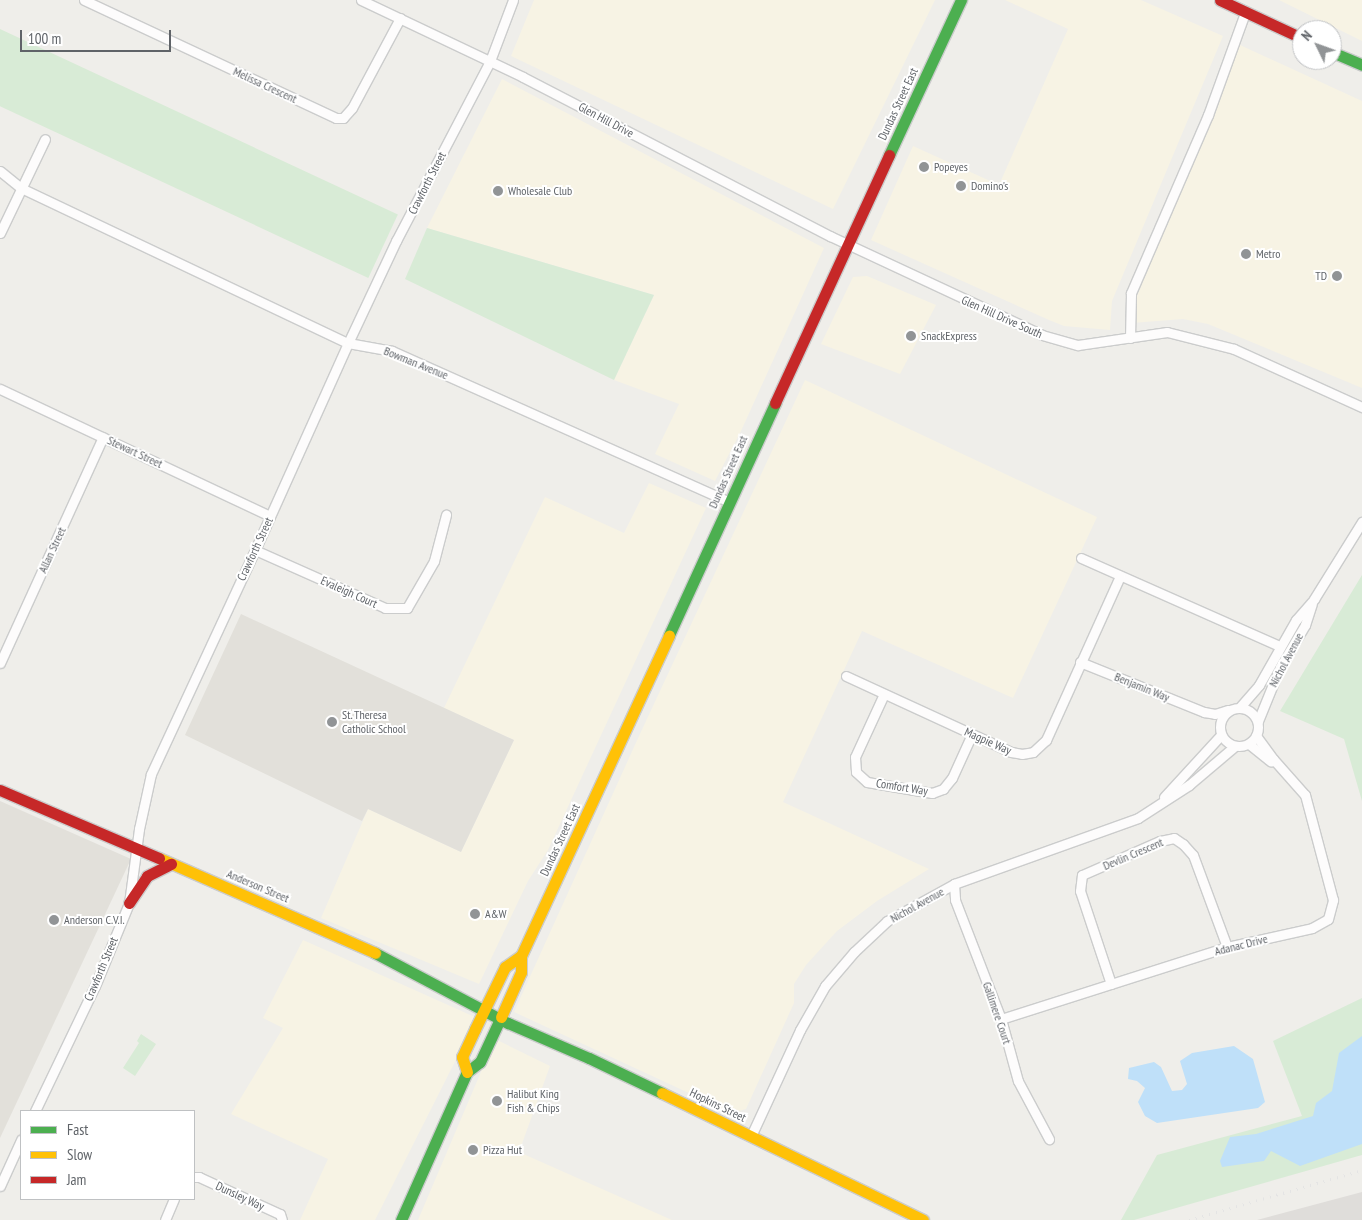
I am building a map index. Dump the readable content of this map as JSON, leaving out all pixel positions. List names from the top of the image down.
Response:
{
  "streets": {
    "main road": ["Dundas Street East", "Anderson Street", "Hopkins Street"],
    "street": [
      "Melissa Crescent",
      "Glen Hill Drive",
      "Crawforth Street",
      "Glen Hill Drive South",
      "Bowman Avenue",
      "Stewart Street",
      "Allan Street",
      "Evaleigh Court",
      "Nichol Avenue",
      "Benjamin Way",
      "Magpie Way",
      "Comfort Way",
      "Devlin Crescent",
      "Adanac Drive",
      "Gallimere Court",
      "Dunsley Way"
    ]
  },
  "crossings": [
    ["Melissa Crescent", "Glen Hill Drive"],
    ["Dundas Street East", "Glen Hill Drive"],
    ["Dundas Street East", "Glen Hill Drive South"],
    ["Dundas Street East", "Bowman Avenue"],
    ["Dundas Street East", "Anderson Street"],
    ["Dundas Street East", "Hopkins Street"],
    ["Glen Hill Drive", "Crawforth Street"],
    ["Glen Hill Drive", "Glen Hill Drive South"],
    ["Crawforth Street", "Bowman Avenue"],
    ["Crawforth Street", "Stewart Street"],
    ["Crawforth Street", "Evaleigh Court"],
    ["Crawforth Street", "Anderson Street"],
    ["Stewart Street", "Allan Street"],
    ["Nichol Avenue", "Benjamin Way"],
    ["Nichol Avenue", "Adanac Drive"],
    ["Nichol Avenue", "Gallimere Court"],
    ["Nichol Avenue", "Hopkins Street"],
    ["Benjamin Way", "Magpie Way"],
    ["Benjamin Way", "Adanac Drive"],
    ["Magpie Way", "Comfort Way"],
    ["Devlin Crescent", "Adanac Drive"],
    ["Anderson Street", "Hopkins Street"],
    ["Adanac Drive", "Gallimere Court"]
  ],
  "places": [
    "Popeyes",
    "Domino's",
    "Wholesale Club",
    "Metro",
    "TD",
    "SnackExpress",
    "St. Theresa Catholic School",
    "A&W",
    "Anderson C.V.I.",
    "Halibut King Fish & Chips",
    "Pizza Hut"
  ],
  "legend": ["Fast", "Slow", "Jam"],
  "scale_bar": "100 m",
  "north": "top left"
}
